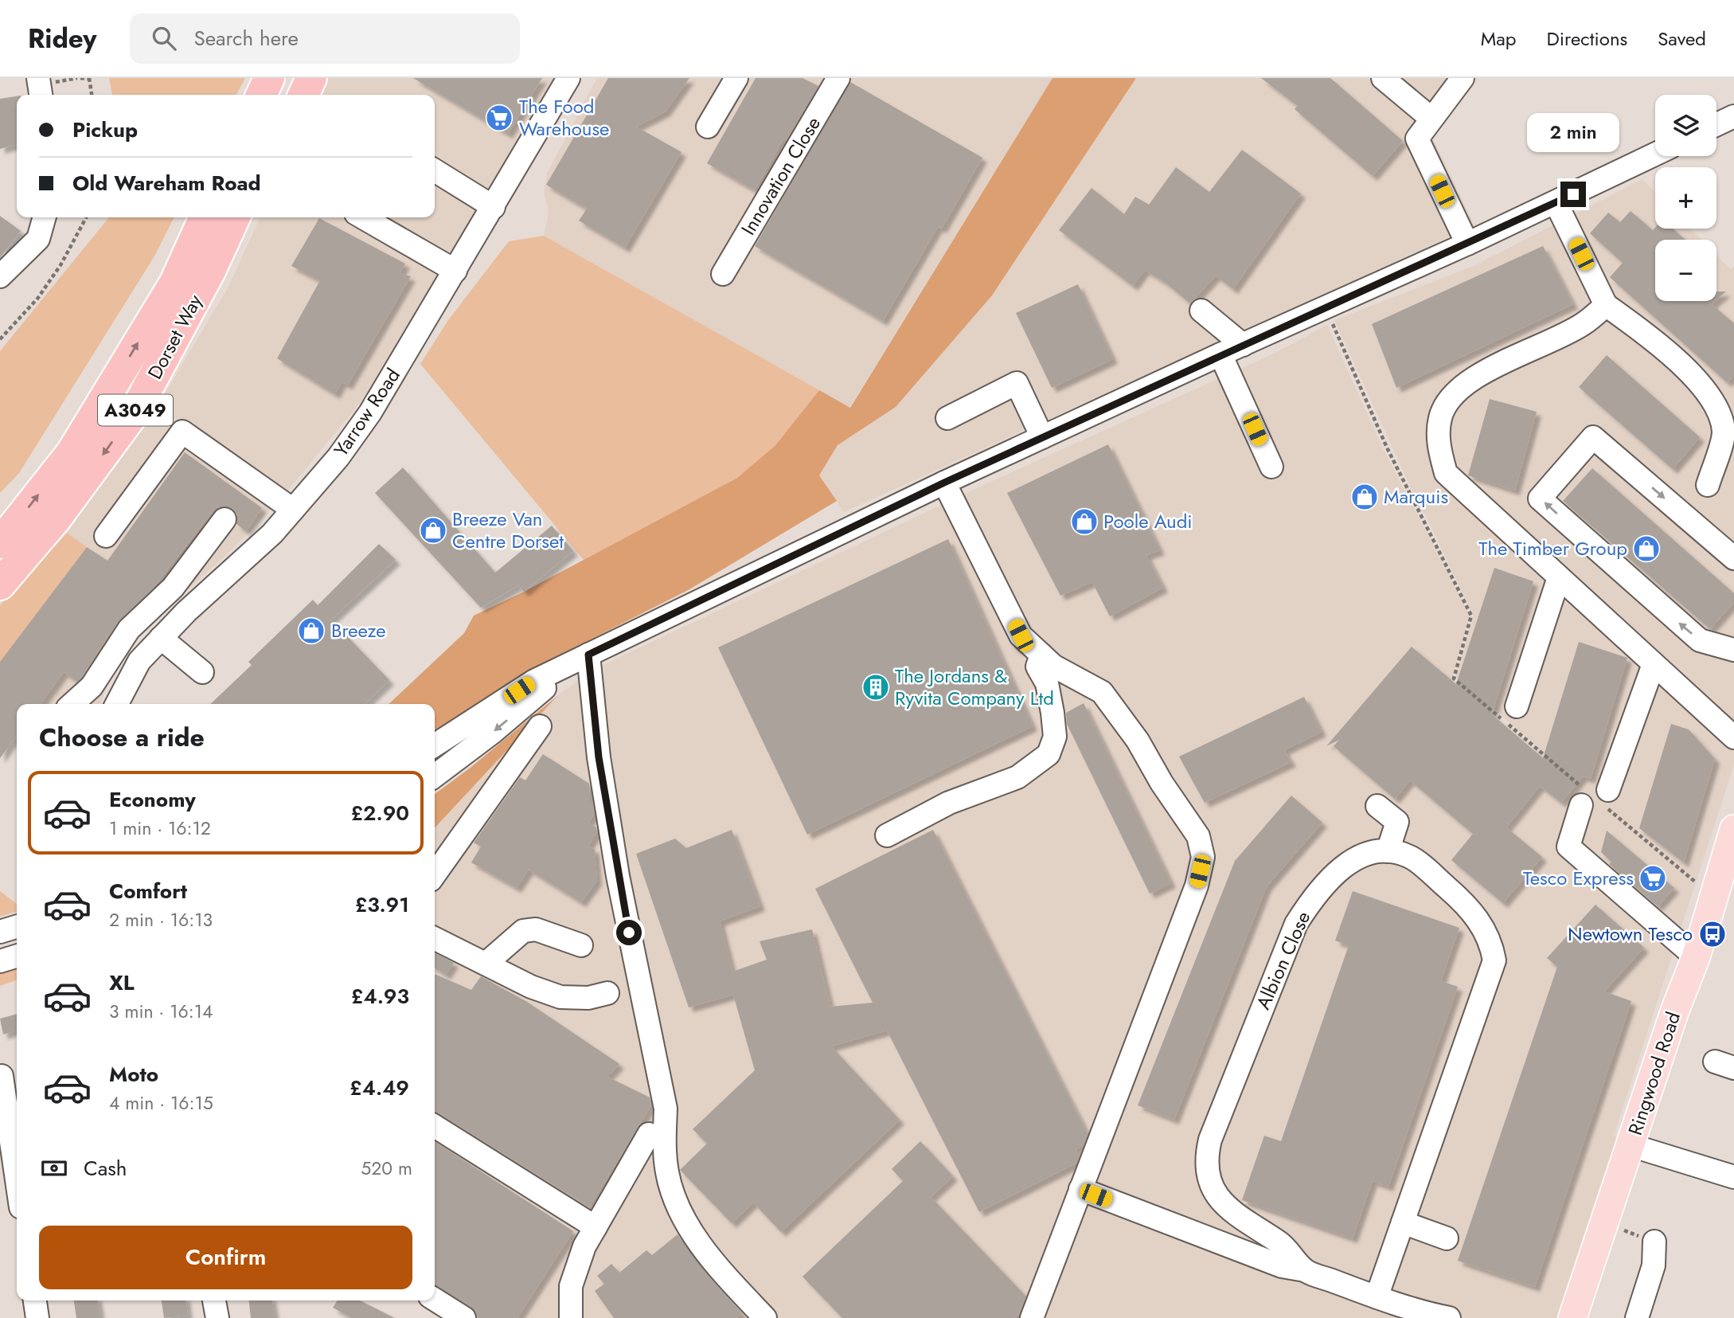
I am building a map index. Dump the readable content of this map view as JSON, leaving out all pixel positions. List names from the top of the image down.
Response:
{
  "streets": {
    "highway": ["Dorset Way", "A3049"],
    "main road": ["Ringwood Road"],
    "street": ["Innovation Close", "Yarrow Road", "Albion Close"]
  },
  "places": {
    "supermarket": ["The Food Warehouse", "Tesco Express"],
    "shop": [
      "Marquis",
      "Poole Audi",
      "Breeze Van Centre Dorset",
      "The Timber Group",
      "Breeze"
    ],
    "building": ["The Jordans & Ryvita Company Ltd"],
    "bus stop": ["Newtown Tesco"]
  },
  "page": {
    "header": "Ridey",
    "search": "Search here",
    "nav": ["Map", "Directions", "Saved"],
    "map_buttons": ["+", "−"],
    "banner": ["Pickup", "Old Wareham Road"],
    "bubble": "2 min",
    "heading": "Choose a ride",
    "list": [
      {
        "name": "Economy",
        "note": "1 min · 16:12",
        "value": "£2.90"
      },
      {
        "name": "Comfort",
        "note": "2 min · 16:13",
        "value": "£3.91"
      },
      {
        "name": "XL",
        "note": "3 min · 16:14",
        "value": "£4.93"
      },
      {
        "name": "Moto",
        "note": "4 min · 16:15",
        "value": "£4.49"
      }
    ],
    "pay": ["Cash", "520 m"],
    "buttons": "Confirm"
  }
}
